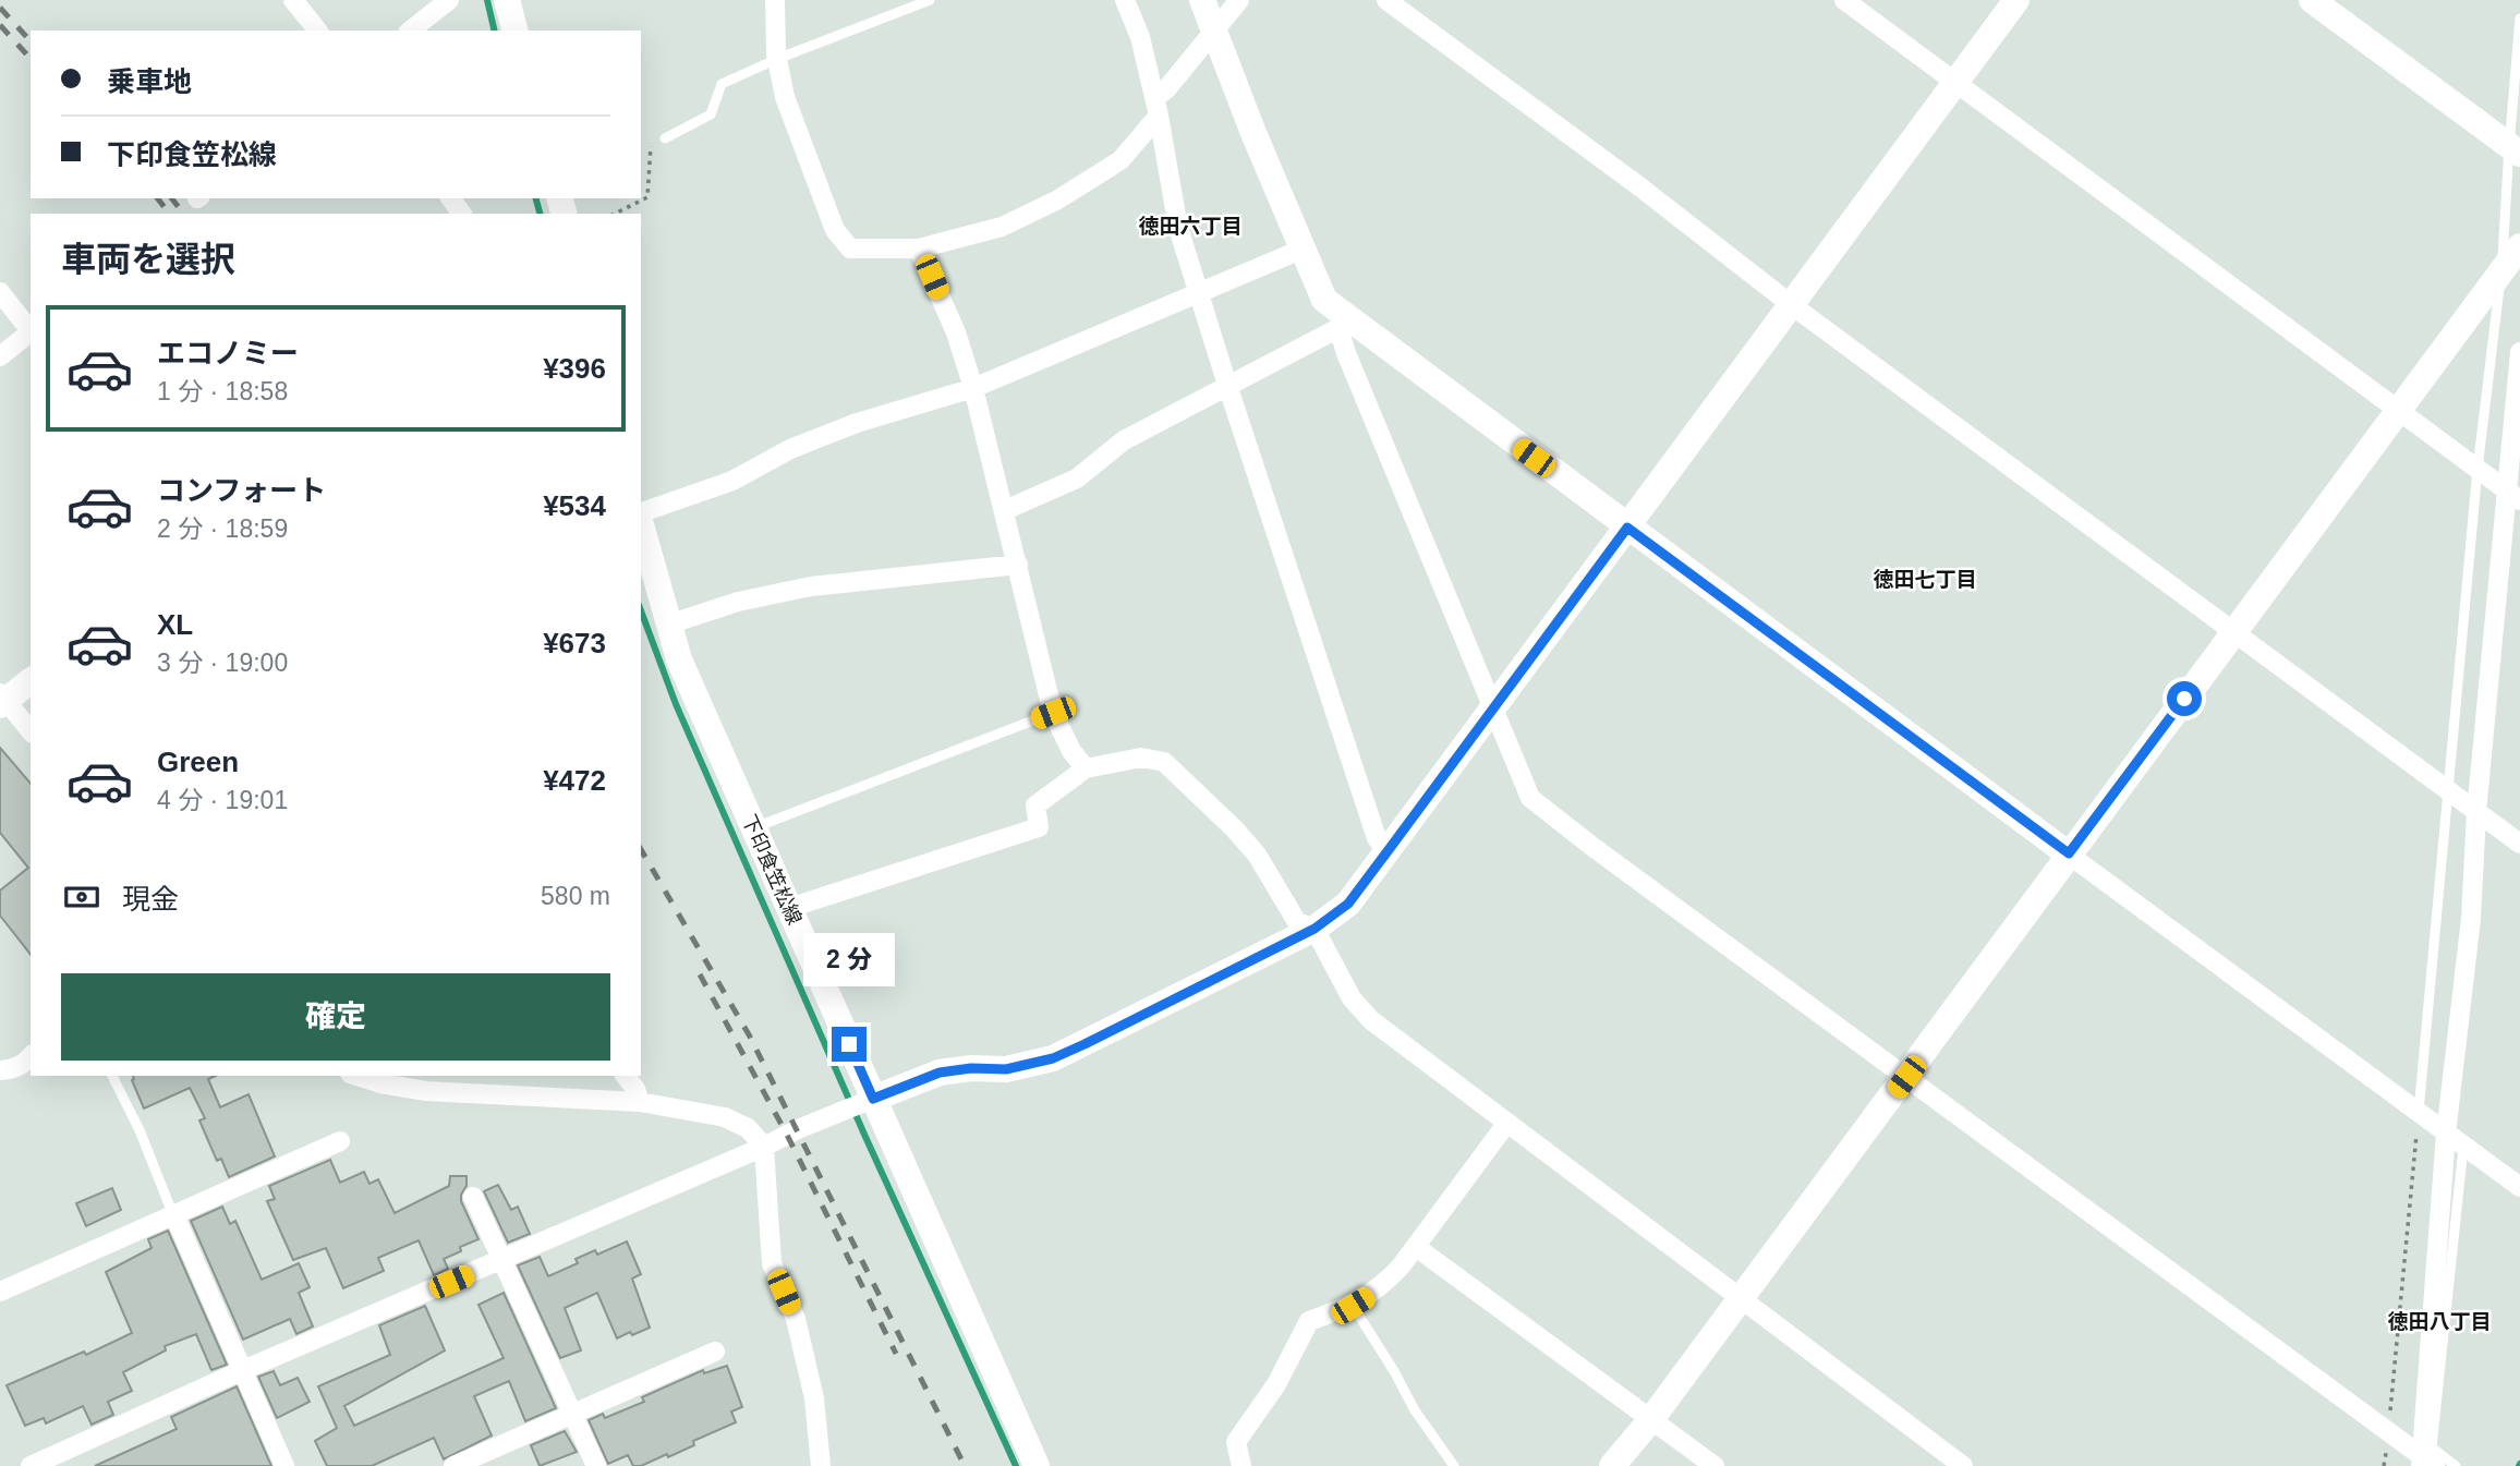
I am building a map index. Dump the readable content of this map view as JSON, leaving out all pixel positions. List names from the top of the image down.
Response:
{
  "streets": {
    "street": ["下印食笠松線"]
  },
  "districts": ["徳田六丁目", "徳田七丁目", "徳田八丁目"],
  "page": {
    "banner": ["乗車地", "下印食笠松線"],
    "heading": "車両を選択",
    "list": [
      {
        "name": "エコノミー",
        "note": "1 分 · 18:58",
        "value": "¥396"
      },
      {
        "name": "コンフォート",
        "note": "2 分 · 18:59",
        "value": "¥534"
      },
      {
        "name": "XL",
        "note": "3 分 · 19:00",
        "value": "¥673"
      },
      {
        "name": "Green",
        "note": "4 分 · 19:01",
        "value": "¥472"
      }
    ],
    "pay": ["現金", "580 m"],
    "bubble": "2 分",
    "buttons": "確定"
  }
}
